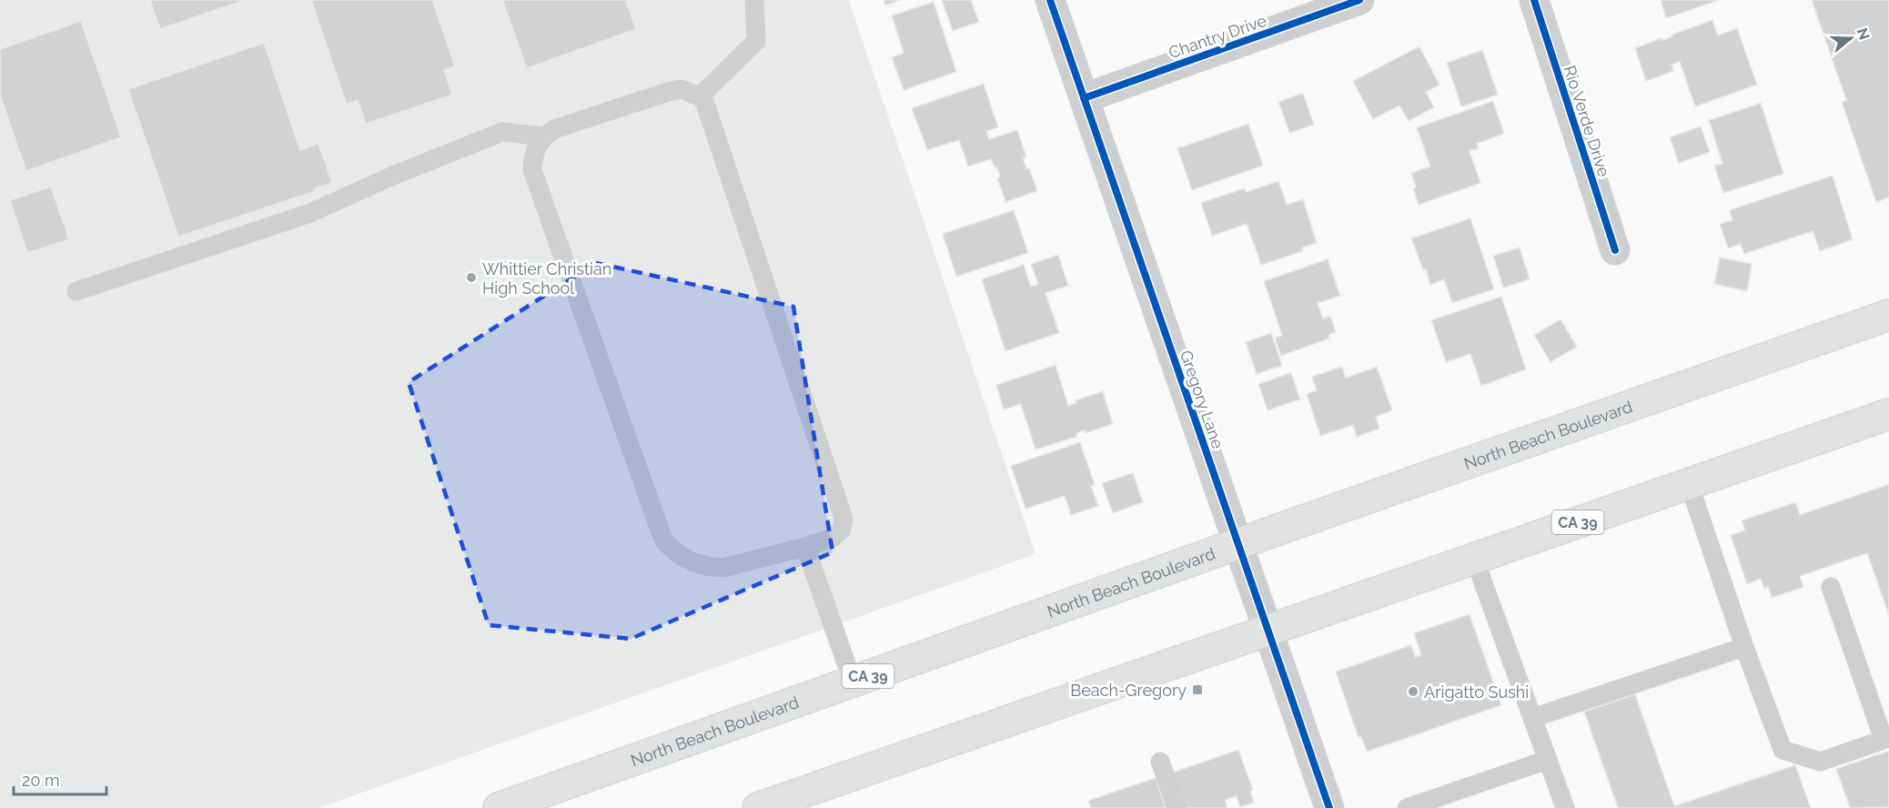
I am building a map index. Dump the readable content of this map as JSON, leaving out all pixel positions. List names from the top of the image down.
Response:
{
  "streets": {
    "main road": ["North Beach Boulevard", "CA 39"],
    "street": ["Chantry Drive", "Rio Verde Drive", "Gregory Lane"]
  },
  "crossings": [
    ["Chantry Drive", "Gregory Lane"],
    ["Gregory Lane", "North Beach Boulevard"],
    ["Gregory Lane", "CA 39"]
  ],
  "places": {
    "other": ["Whittier Christian High School", "Arigatto Sushi"],
    "transit": ["Beach-Gregory"]
  },
  "scale_bar": "20 m",
  "north": "right"
}
